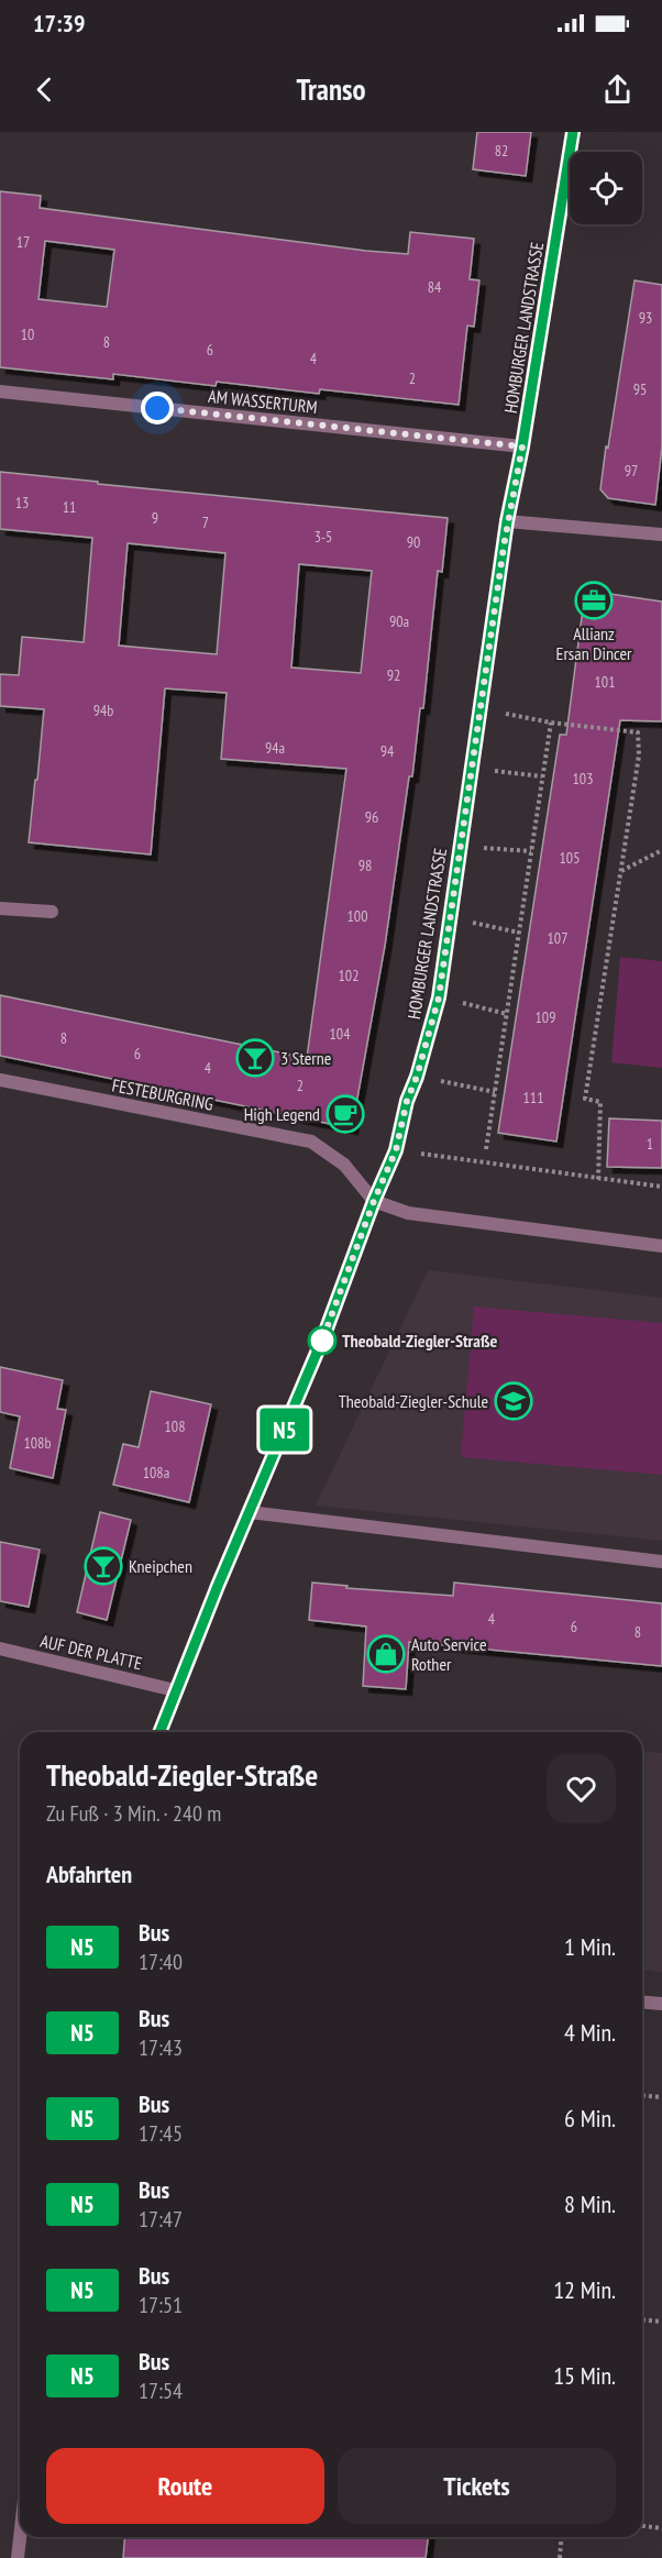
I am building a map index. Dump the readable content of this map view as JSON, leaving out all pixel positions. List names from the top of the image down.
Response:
{
  "streets": {
    "street": [
      "HOMBURGER LANDSTRASSE",
      "AM WASSERTURM",
      "FESTEBURGRING",
      "AUF DER PLATTE"
    ]
  },
  "crossings": [
    ["HOMBURGER LANDSTRASSE", "AM WASSERTURM"],
    ["HOMBURGER LANDSTRASSE", "FESTEBURGRING"],
    ["HOMBURGER LANDSTRASSE", "AUF DER PLATTE"]
  ],
  "places": {
    "office": ["Allianz Ersan Dincer"],
    "bar": ["3 Sterne", "Kneipchen"],
    "cafe": ["High Legend"],
    "other": ["Theobald-Ziegler-Straße"],
    "school or university": ["Theobald-Ziegler-Schule"],
    "shop": ["Auto Service Rother"]
  },
  "lines": ["bus line N5"],
  "house_numbers": [
    "82",
    "17",
    "84",
    "93",
    "10",
    "8",
    "6",
    "4",
    "2",
    "95",
    "97",
    "13",
    "11",
    "9",
    "7",
    "3-5",
    "90",
    "90a",
    "92",
    "101",
    "94b",
    "94a",
    "94",
    "103",
    "96",
    "105",
    "98",
    "100",
    "107",
    "102",
    "109",
    "104",
    "8",
    "6",
    "4",
    "2",
    "111",
    "1",
    "108",
    "108b",
    "108a",
    "4",
    "6",
    "8"
  ],
  "page": {
    "status": "17:39",
    "header": "Transo",
    "on_map": "N5",
    "heading": [
      ["Theobald-Ziegler-Straße", "Zu Fuß · 3 Min. · 240 m"],
      "Abfahrten"
    ],
    "list": [
      {
        "mark": "N5",
        "name": "Bus",
        "note": "17:40",
        "value": "1 Min."
      },
      {
        "mark": "N5",
        "name": "Bus",
        "note": "17:43",
        "value": "4 Min."
      },
      {
        "mark": "N5",
        "name": "Bus",
        "note": "17:45",
        "value": "6 Min."
      },
      {
        "mark": "N5",
        "name": "Bus",
        "note": "17:47",
        "value": "8 Min."
      },
      {
        "mark": "N5",
        "name": "Bus",
        "note": "17:51",
        "value": "12 Min."
      },
      {
        "mark": "N5",
        "name": "Bus",
        "note": "17:54",
        "value": "15 Min."
      }
    ],
    "buttons": ["Route", "Tickets"]
  }
}
